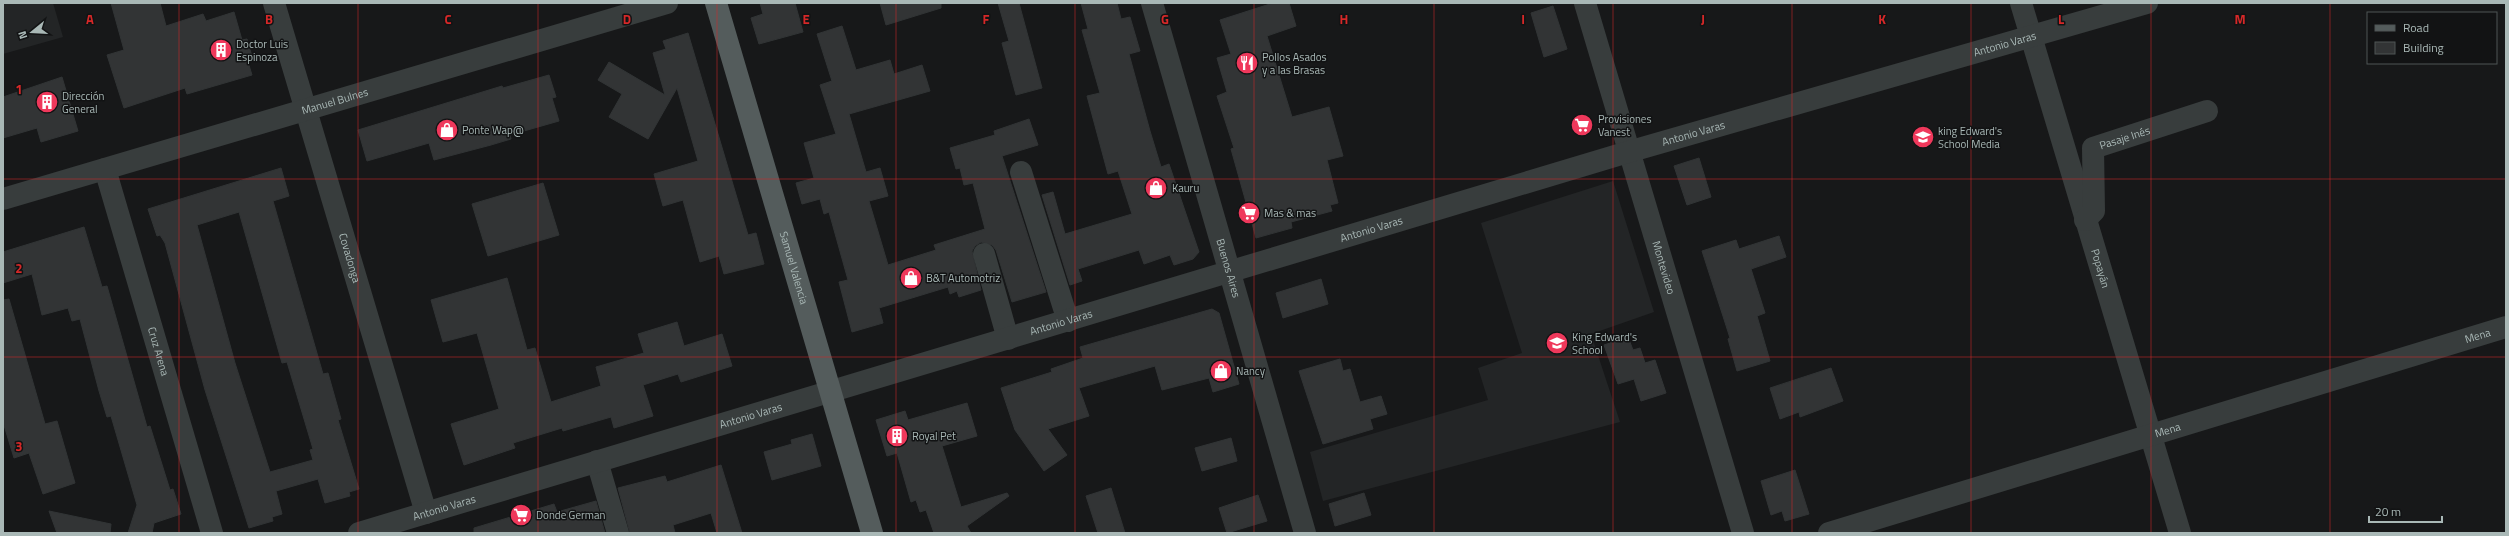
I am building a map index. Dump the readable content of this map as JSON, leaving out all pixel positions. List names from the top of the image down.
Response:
{
  "streets": {
    "main road": ["Samuel Valencia"],
    "street": [
      "Antonio Varas",
      "Manuel Bulnes",
      "Pasaje Inés",
      "Covadonga",
      "Buenos Aires",
      "Montevideo",
      "Popayán",
      "Mena",
      "Cruz Arena"
    ]
  },
  "crossings": [
    ["Antonio Varas", "Covadonga"],
    ["Antonio Varas", "Samuel Valencia"],
    ["Antonio Varas", "Buenos Aires"],
    ["Antonio Varas", "Montevideo"],
    ["Antonio Varas", "Popayán"],
    ["Manuel Bulnes", "Covadonga"],
    ["Manuel Bulnes", "Cruz Arena"],
    ["Pasaje Inés", "Popayán"],
    ["Popayán", "Mena"]
  ],
  "places": {
    "building": ["Doctor Luis Espinoza", "Dirección General", "Royal Pet"],
    "restaurant": ["Pollos Asados y a las Brasas"],
    "supermarket": ["Provisiones Vanest", "Mas & mas", "Donde German"],
    "shop": [
      "Ponte Wap@",
      "Kauru",
      "B&T Automotriz",
      "Nancy"
    ],
    "school or university": ["king Edward's School Media", "King Edward's School"]
  },
  "legend": ["Road", "Building"],
  "scale_bar": "20 m",
  "north": "left",
  "grid": {
    "columns": [
      "A",
      "B",
      "C",
      "D",
      "E",
      "F",
      "G",
      "H",
      "I",
      "J",
      "K",
      "L",
      "M"
    ],
    "rows": ["1", "2", "3"]
  }
}
